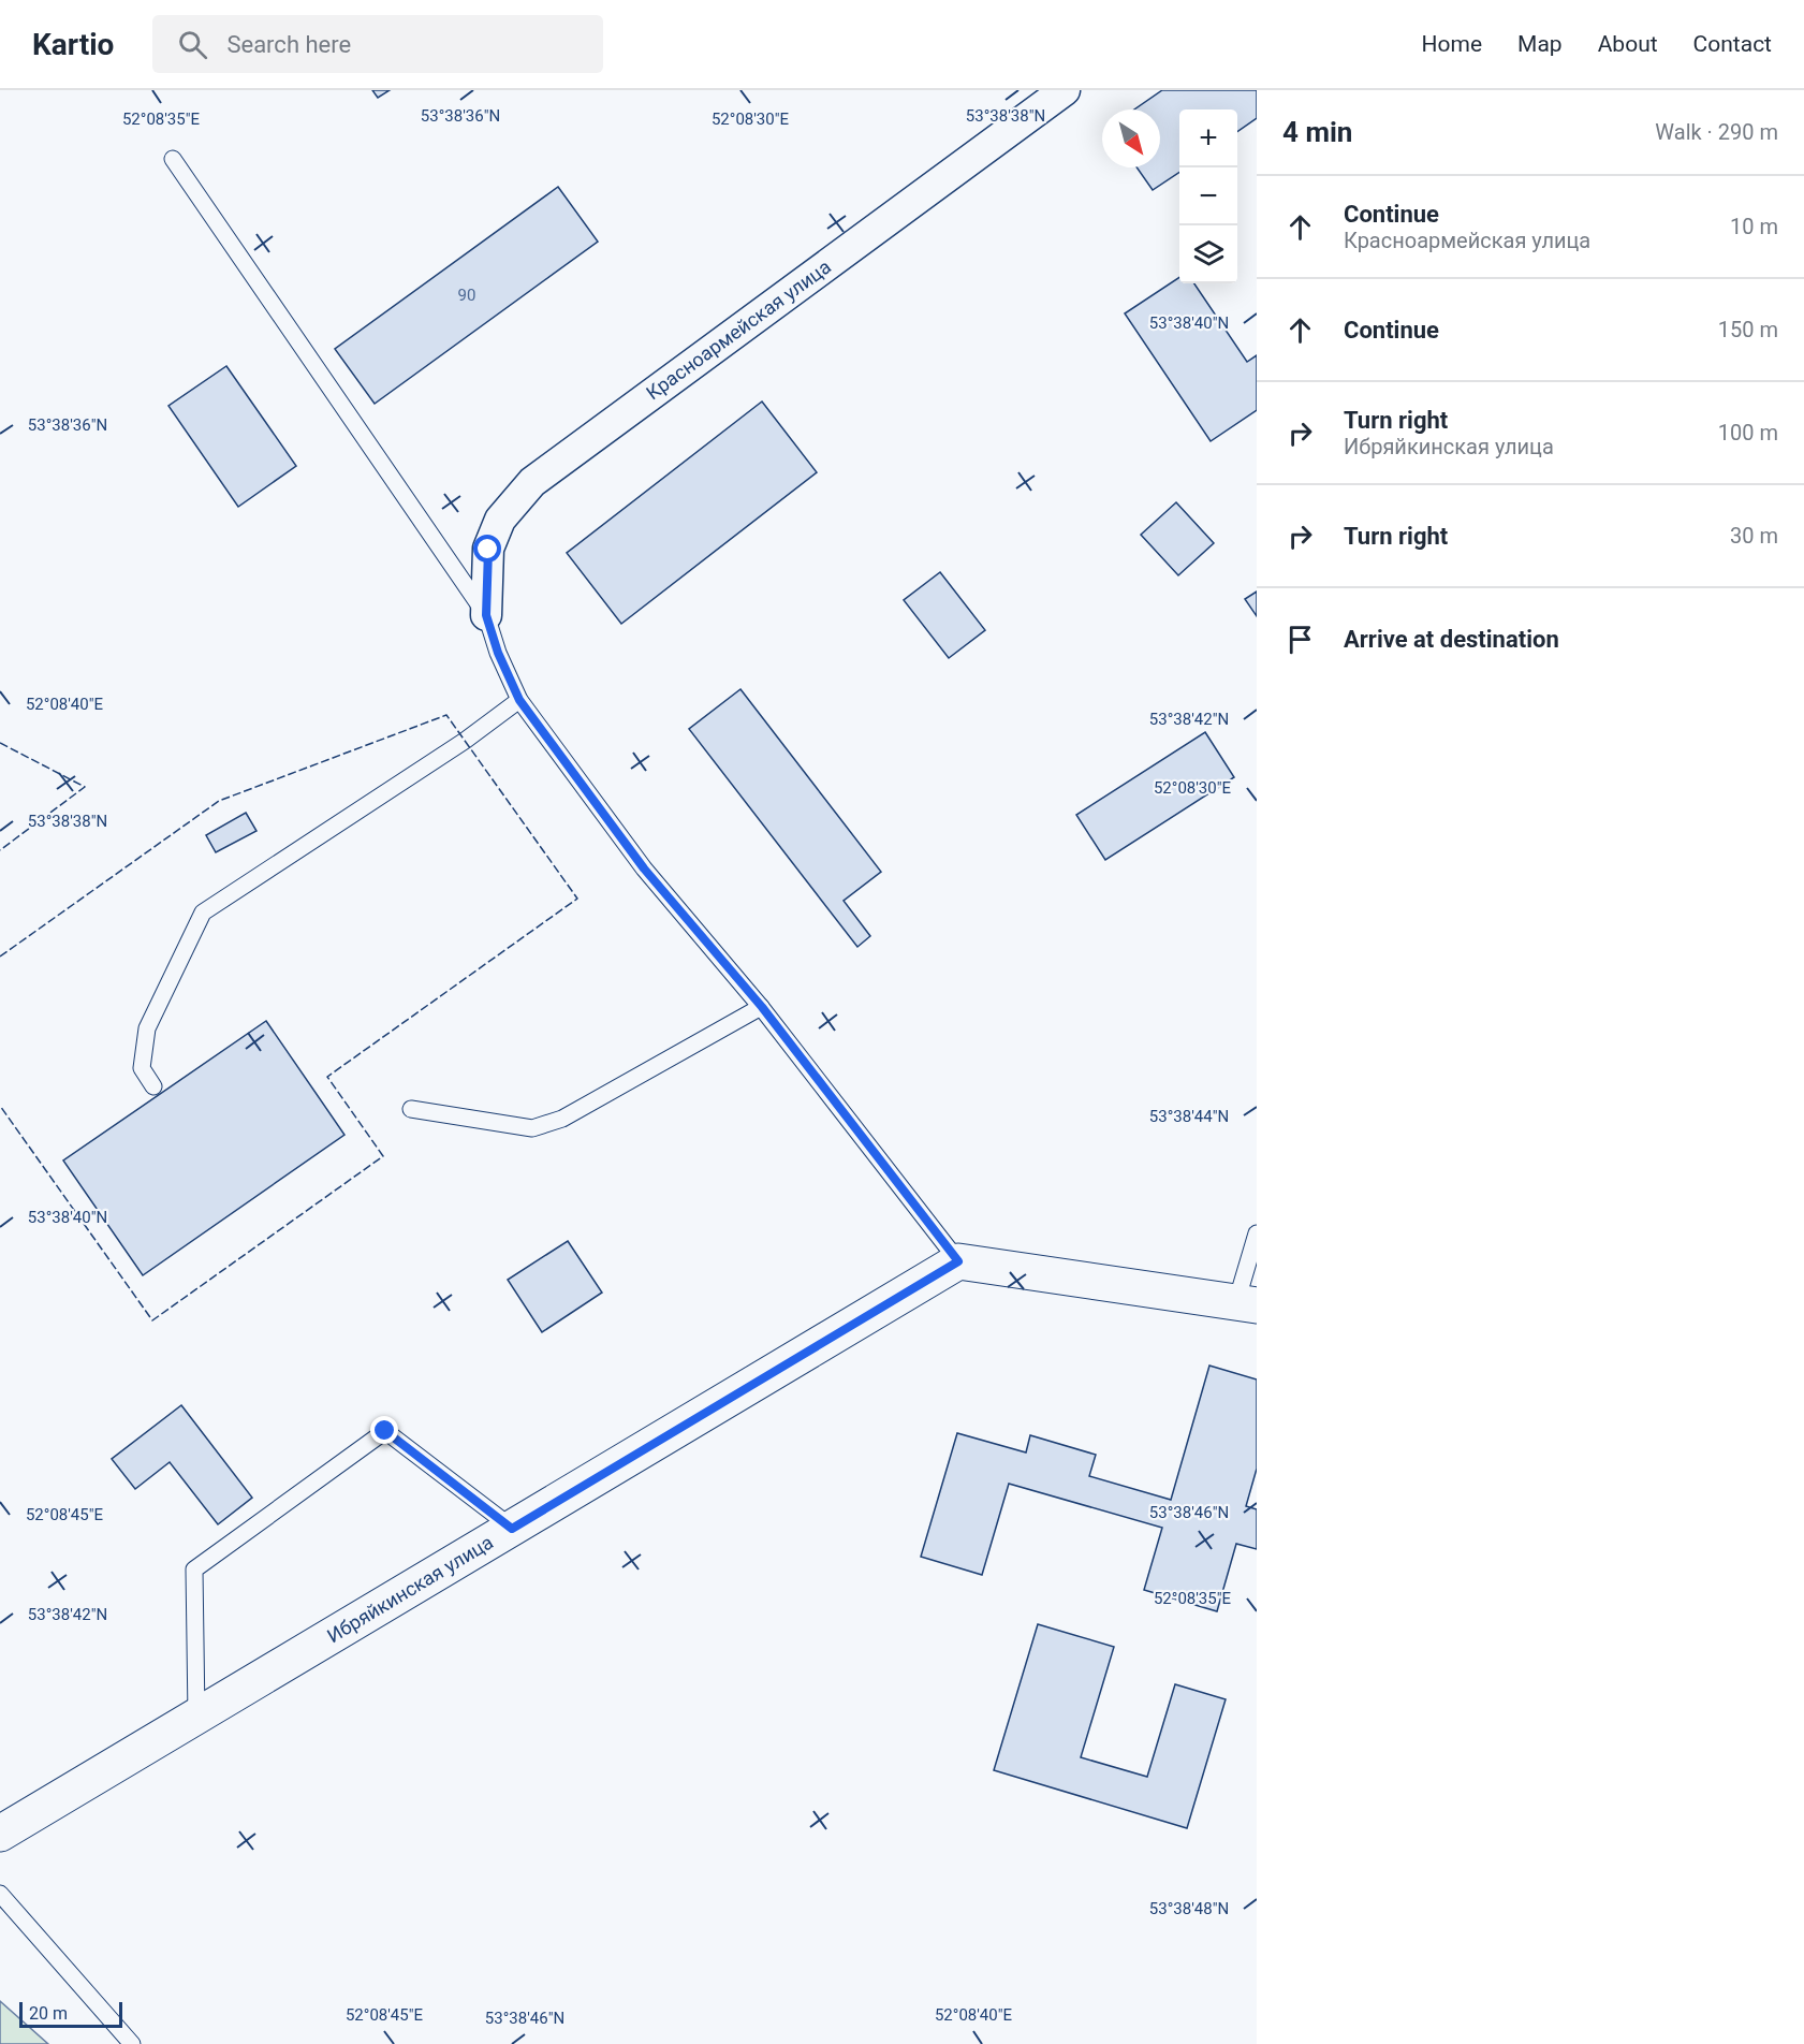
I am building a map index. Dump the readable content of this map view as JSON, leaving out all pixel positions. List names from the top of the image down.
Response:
{
  "streets": {
    "street": ["Красноармейская улица", "Ибряйкинская улица"]
  },
  "house_numbers": ["90"],
  "scale_bar": "20 m",
  "north": "bottom right",
  "page": {
    "header": "Kartio",
    "search": "Search here",
    "nav": [
      "Home",
      "Map",
      "About",
      "Contact"
    ],
    "heading": ["4 min", "Walk · 290 m"],
    "map_buttons": ["+", "−"],
    "list": [
      ["Continue", "Красноармейская улица", "10 m"],
      ["Continue", "150 m"],
      ["Turn right", "Ибряйкинская улица", "100 m"],
      ["Turn right", "30 m"],
      "Arrive at destination"
    ],
    "scale": "20 m"
  },
  "coordinates": [
    "53°38'36\"N",
    "53°38'38\"N",
    "52°08'35\"E",
    "52°08'30\"E",
    "53°38'40\"N",
    "52°08'40\"E",
    "53°38'42\"N",
    "53°38'44\"N",
    "53°38'46\"N",
    "52°08'45\"E",
    "53°38'48\"N"
  ]
}
